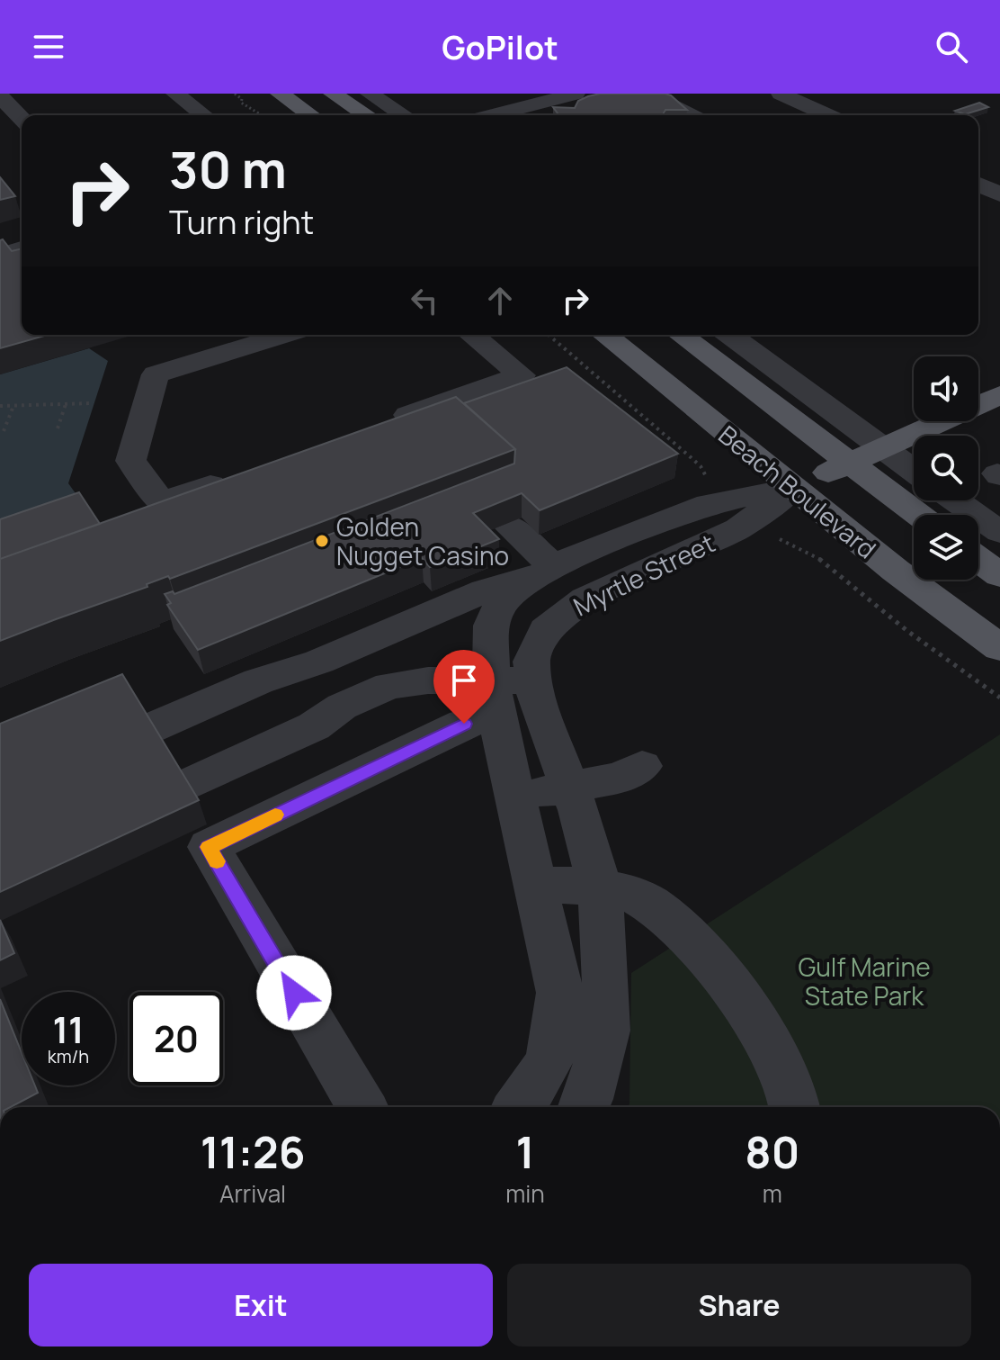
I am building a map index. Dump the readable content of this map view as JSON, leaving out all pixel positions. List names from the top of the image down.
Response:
{
  "streets": {
    "main road": ["Beach Boulevard", "Myrtle Street"]
  },
  "crossings": [
    ["Beach Boulevard", "Myrtle Street"]
  ],
  "parks": ["Gulf Marine State Park"],
  "places": ["Golden Nugget Casino"],
  "page": {
    "header": "GoPilot",
    "turn": ["30 m", "Turn right"],
    "speed": "11 km/h",
    "limit": "20",
    "eta": [
      "11:26",
      "Arrival",
      "1",
      "min",
      "80",
      "m"
    ],
    "buttons": ["Exit", "Share"]
  }
}
